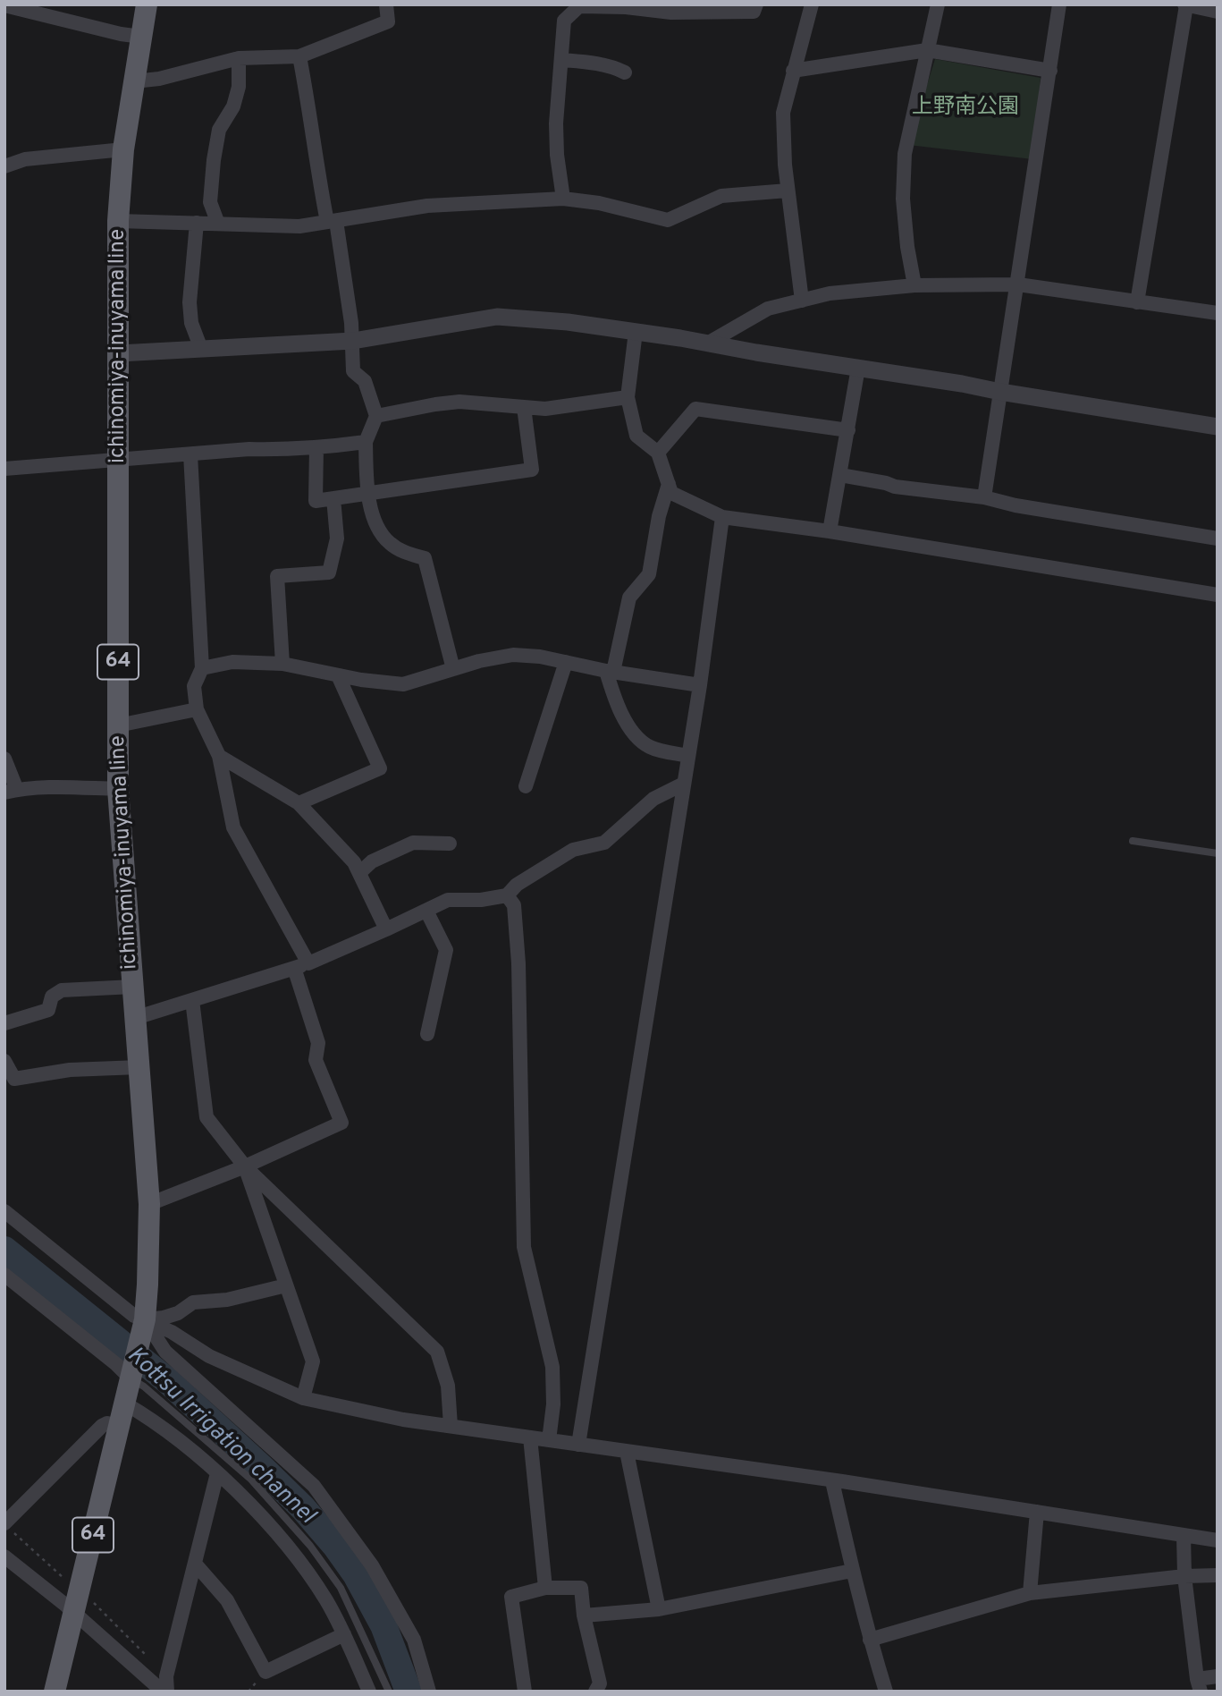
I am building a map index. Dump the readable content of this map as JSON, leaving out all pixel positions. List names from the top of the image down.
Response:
{
  "streets": {
    "main road": ["ichinomiya-inuyama line", "64"]
  },
  "water": ["Kottsu Irrigation channel"],
  "parks": ["上野南公園"]
}
